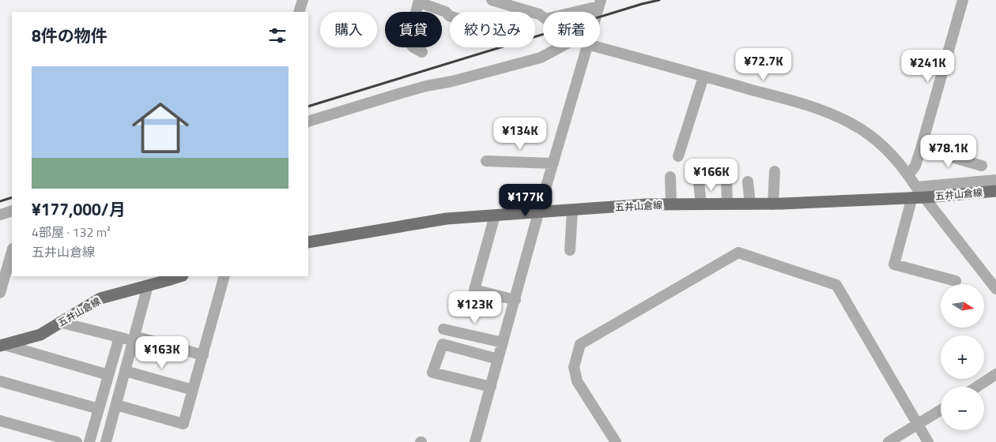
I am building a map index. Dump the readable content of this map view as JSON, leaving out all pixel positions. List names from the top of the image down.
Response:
{
  "streets": {
    "main road": ["五井山倉線"]
  },
  "north": "right",
  "page": {
    "chip": [
      "購入",
      "賃貸",
      "絞り込み",
      "新着"
    ],
    "heading": "8件の物件",
    "price": [
      "¥72.7K",
      "¥241K",
      "¥134K",
      "¥78.1K",
      "¥166K",
      "¥177K",
      "¥123K",
      "¥163K"
    ],
    "list": [
      {
        "name": "¥177,000/月",
        "note": "4部屋 · 132 m² · 五井山倉線"
      }
    ],
    "map_buttons": ["+", "−"]
  }
}
